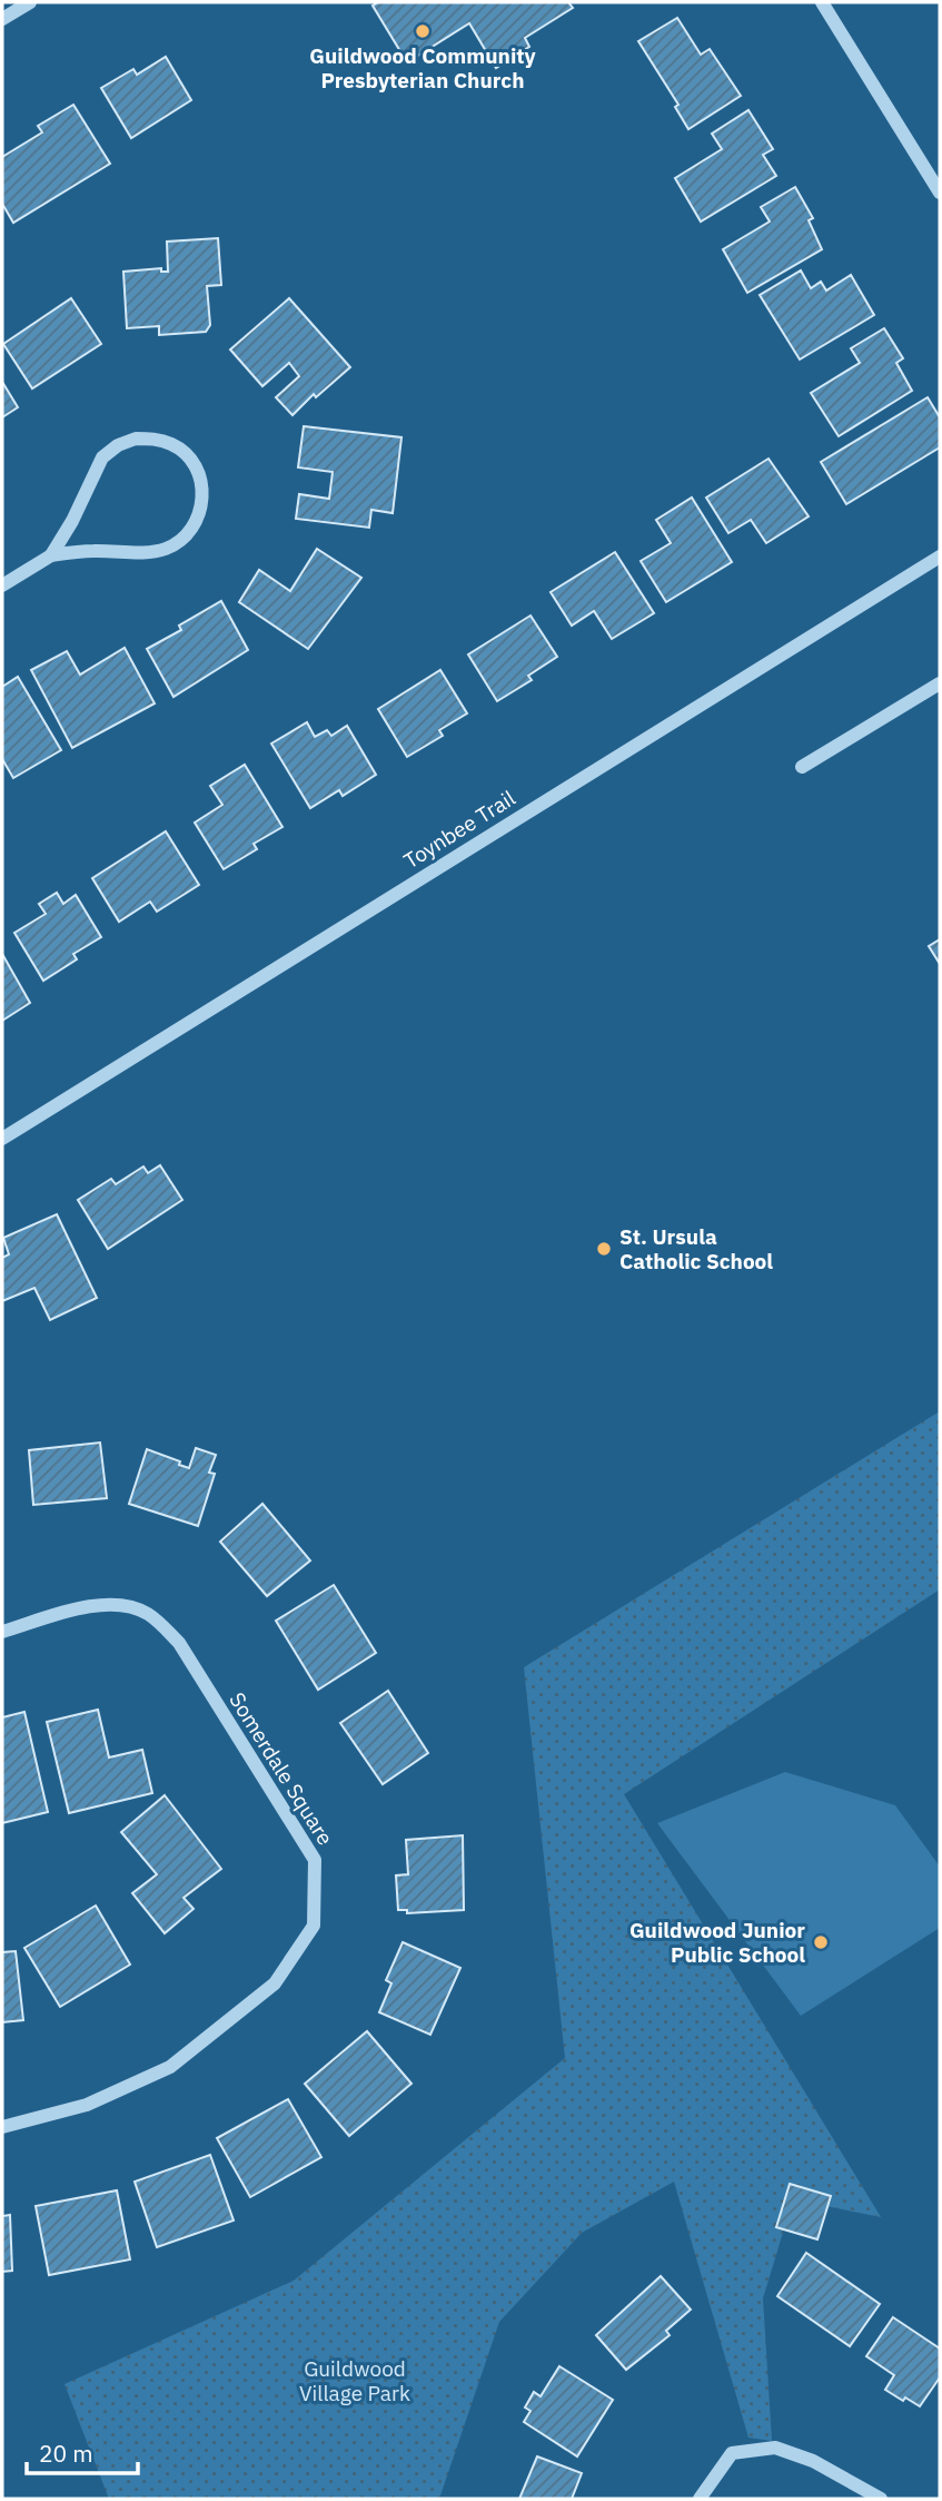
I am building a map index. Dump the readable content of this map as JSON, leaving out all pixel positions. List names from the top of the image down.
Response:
{
  "streets": {
    "street": ["Toynbee Trail", "Somerdale Square"]
  },
  "parks": ["Guildwood Village Park"],
  "places": ["Guildwood Community Presbyterian Church", "St. Ursula Catholic School", "Guildwood Junior Public School"],
  "scale_bar": "20 m"
}
